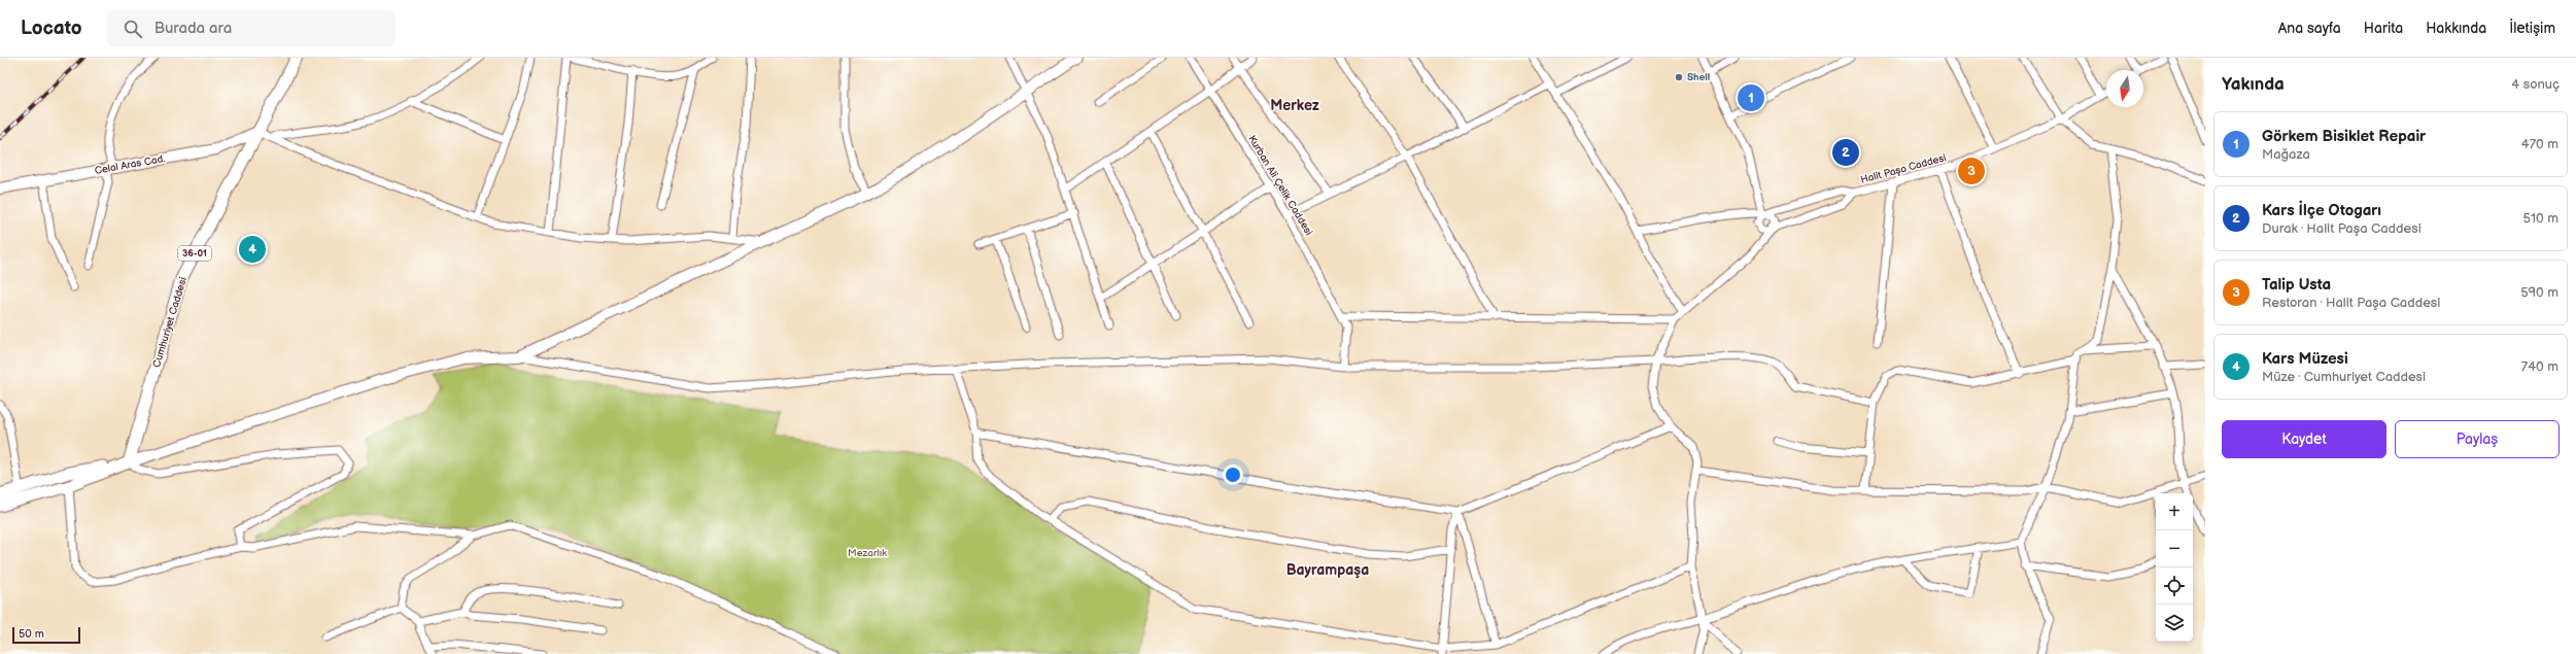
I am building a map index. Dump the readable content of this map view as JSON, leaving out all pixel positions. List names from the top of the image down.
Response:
{
  "streets": {
    "main road": ["Celal Aras Cad.", "36-01", "Cumhuriyet Caddesi"],
    "street": ["Halit Paşa Caddesi", "Kurban Ali Çelik Caddesi"]
  },
  "crossings": [
    ["Celal Aras Cad.", "Cumhuriyet Caddesi"]
  ],
  "districts": ["Merkez", "Bayrampaşa"],
  "parks": ["Mezarlık"],
  "places": ["Shell"],
  "scale_bar": "50 m",
  "north": "bottom",
  "page": {
    "header": "Locato",
    "search": "Burada ara",
    "nav": [
      "Ana sayfa",
      "Harita",
      "Hakkında",
      "İletişim"
    ],
    "heading": ["Yakında", "4 sonuç"],
    "pins": [
      "1",
      "2",
      "3",
      "4"
    ],
    "list": [
      {
        "mark": "1",
        "name": "Görkem Bisiklet Repair",
        "note": "Mağaza",
        "value": "470 m"
      },
      {
        "mark": "2",
        "name": "Kars İlçe Otogarı",
        "note": "Durak · Halit Paşa Caddesi",
        "value": "510 m"
      },
      {
        "mark": "3",
        "name": "Talip Usta",
        "note": "Restoran · Halit Paşa Caddesi",
        "value": "590 m"
      },
      {
        "mark": "4",
        "name": "Kars Müzesi̇",
        "note": "Müze · Cumhuriyet Caddesi",
        "value": "740 m"
      }
    ],
    "buttons": ["Kaydet", "Paylaş"],
    "map_buttons": ["+", "−"],
    "scale": "50 m"
  }
}
